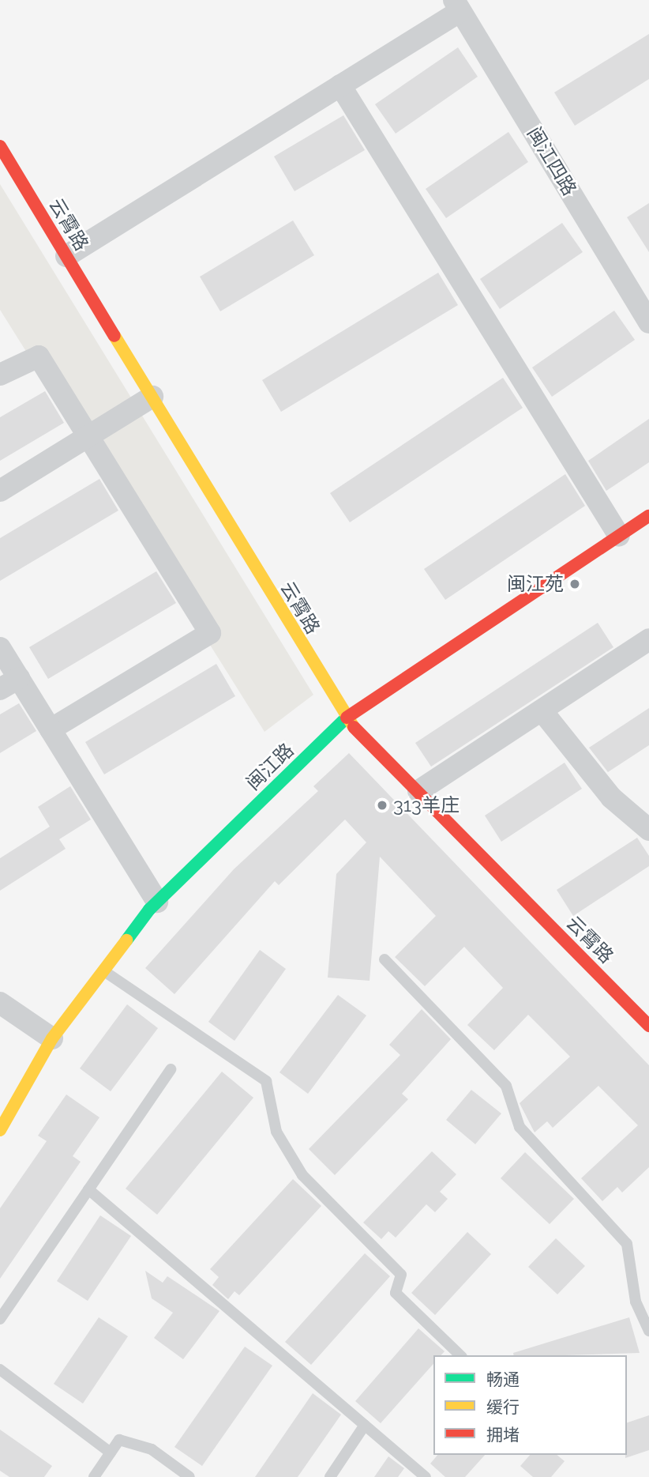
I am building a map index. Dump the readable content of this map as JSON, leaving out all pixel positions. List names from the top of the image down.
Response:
{
  "streets": {
    "street": ["闽江四路", "云霄路", "闽江路"]
  },
  "crossings": [
    ["云霄路", "闽江路"]
  ],
  "places": ["闽江苑", "313羊庄"],
  "legend": ["畅通", "缓行", "拥堵"]
}
